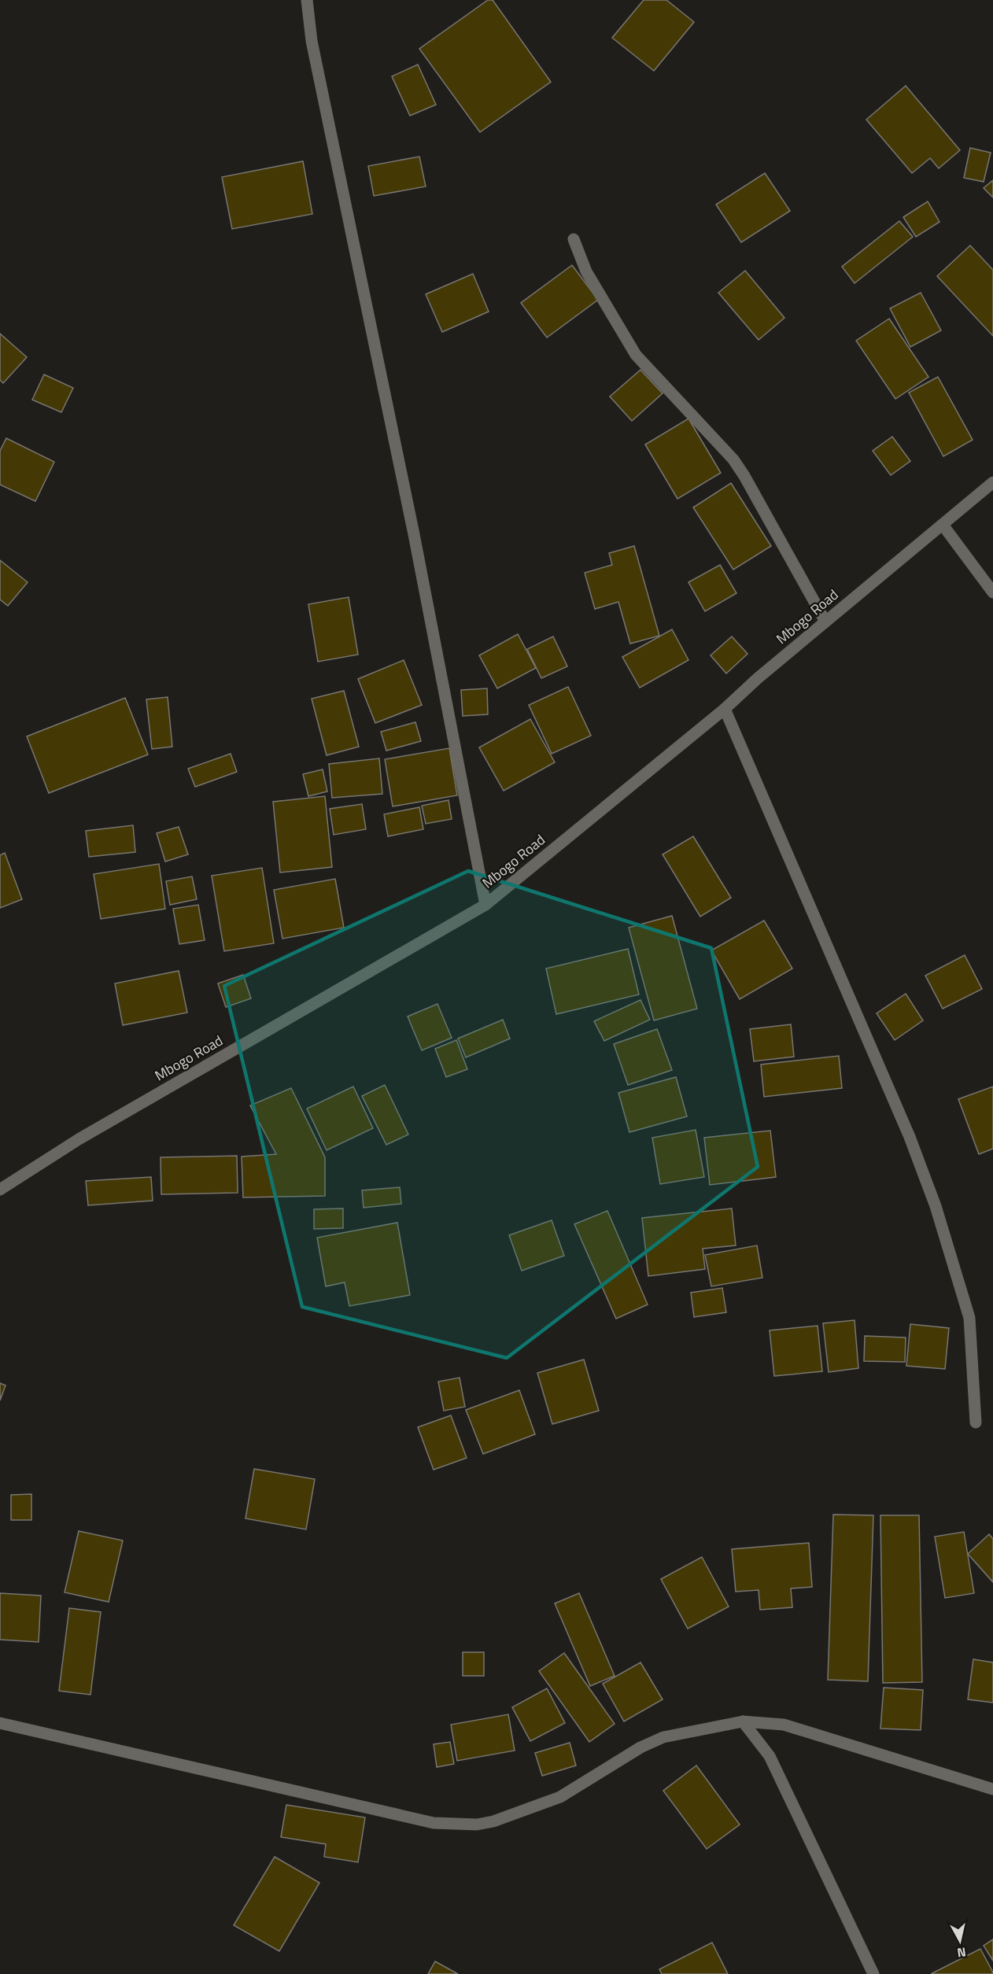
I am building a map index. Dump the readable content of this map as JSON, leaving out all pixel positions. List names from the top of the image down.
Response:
{
  "streets": {
    "street": ["Mbogo Road"]
  },
  "north": "bottom"
}
